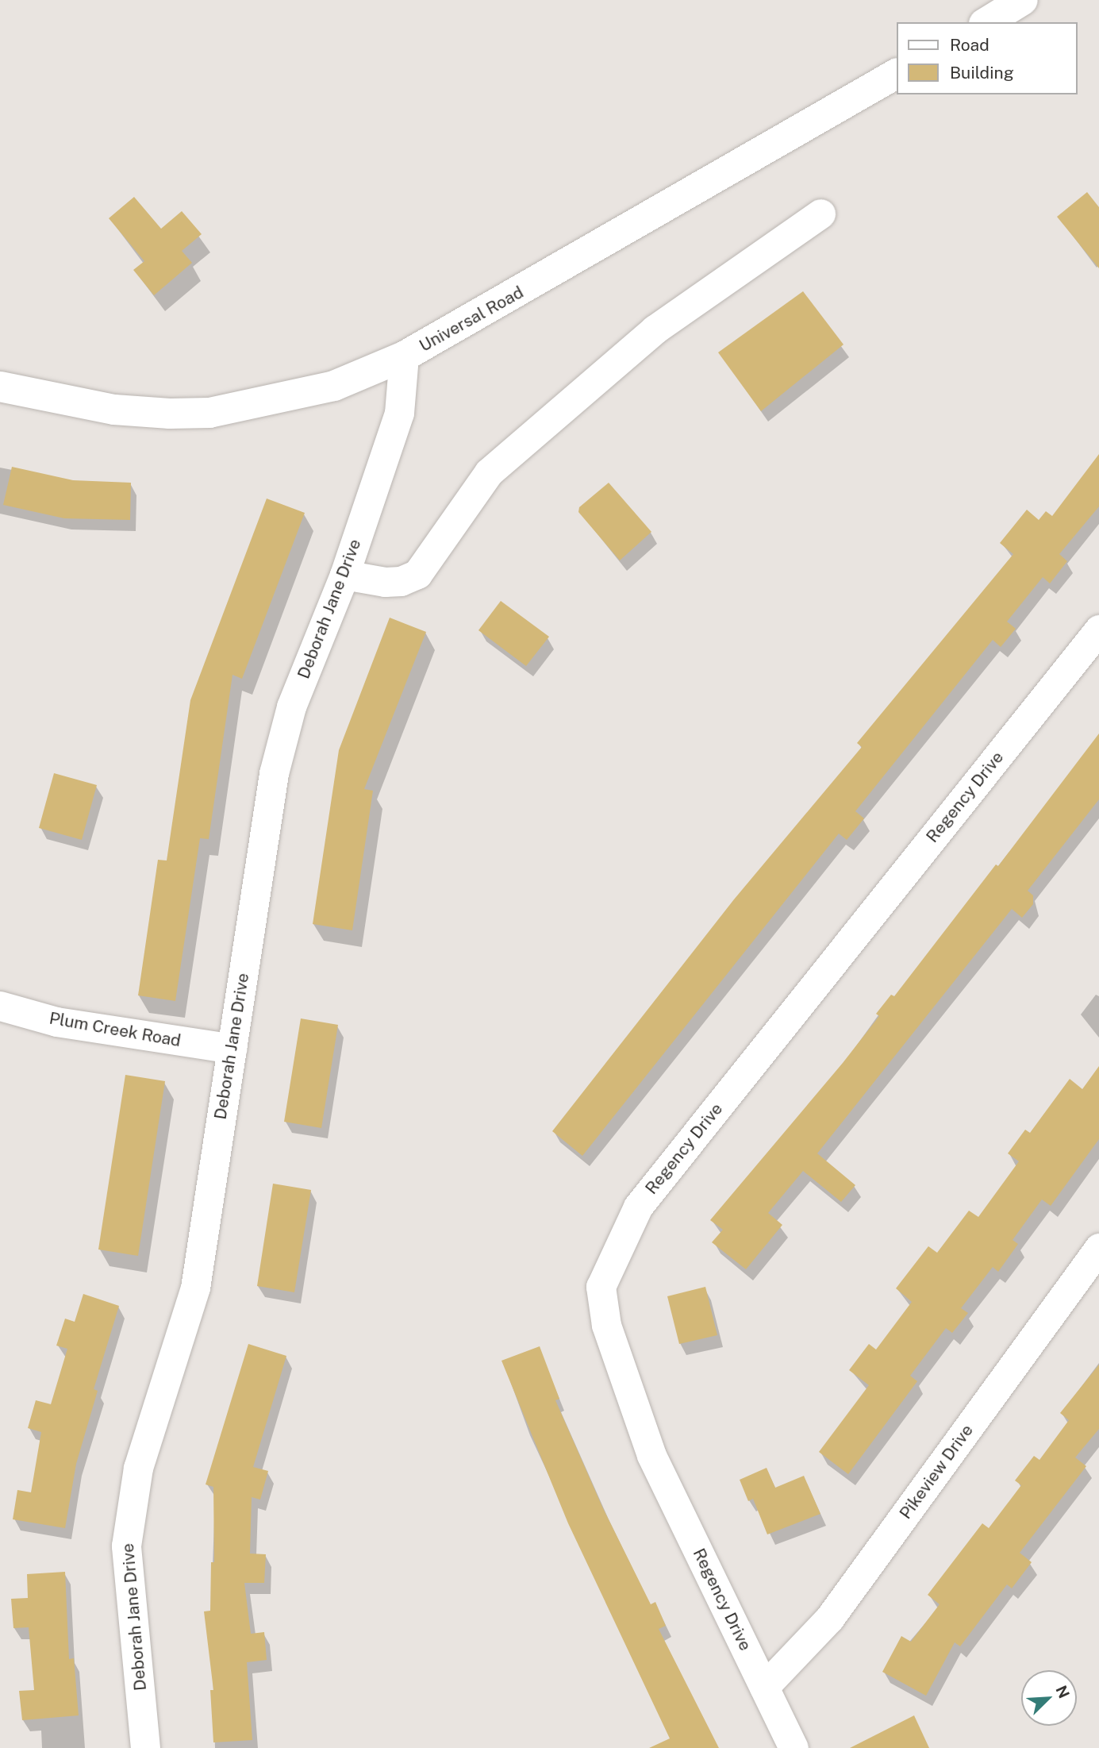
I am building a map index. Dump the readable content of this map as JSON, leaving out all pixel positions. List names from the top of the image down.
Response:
{
  "streets": {
    "street": [
      "Universal Road",
      "Deborah Jane Drive",
      "Regency Drive",
      "Plum Creek Road",
      "Pikeview Drive"
    ]
  },
  "crossings": [
    ["Universal Road", "Deborah Jane Drive"],
    ["Deborah Jane Drive", "Plum Creek Road"],
    ["Regency Drive", "Pikeview Drive"]
  ],
  "legend": ["Road", "Building"],
  "north": "top right"
}
